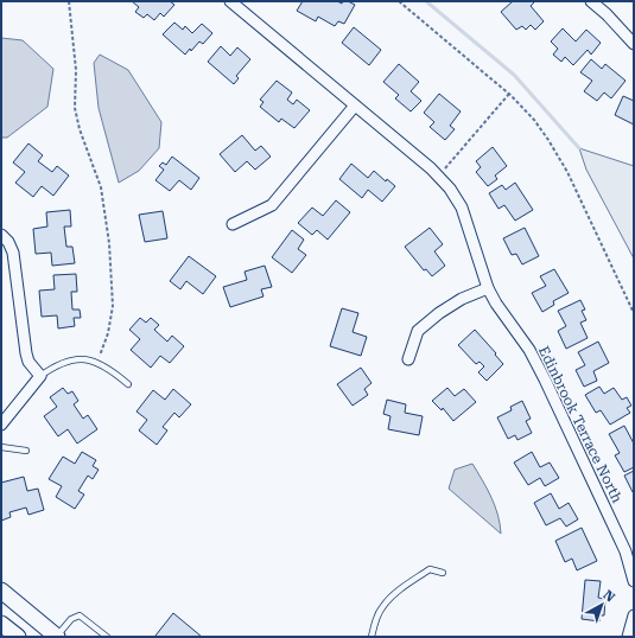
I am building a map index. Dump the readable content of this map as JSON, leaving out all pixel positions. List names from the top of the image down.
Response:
{
  "streets": {
    "street": ["Edinbrook Terrace North"]
  },
  "north": "top right"
}
